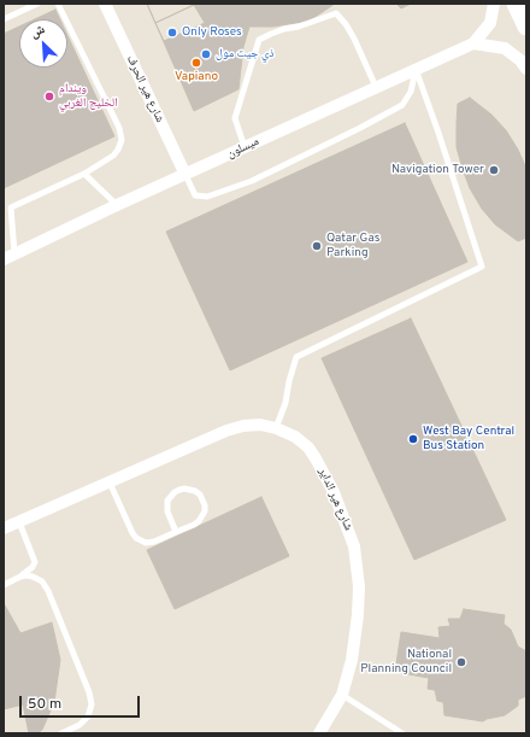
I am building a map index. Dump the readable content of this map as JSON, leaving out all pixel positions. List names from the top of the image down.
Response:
{
  "streets": {
    "street": ["شارع هير الحرف", "ميسلون", "شارع هير الداير"]
  },
  "crossings": [
    ["شارع هير الحرف", "ميسلون"]
  ],
  "places": [
    "Only Roses",
    "ذي جيت مول",
    "Vapiano",
    "ويندام الخليج الغربي",
    "Navigation Tower",
    "Qatar Gas Parking",
    "West Bay Central Bus Station",
    "National Planning Council"
  ],
  "scale_bar": "50 m",
  "north": "top left"
}
